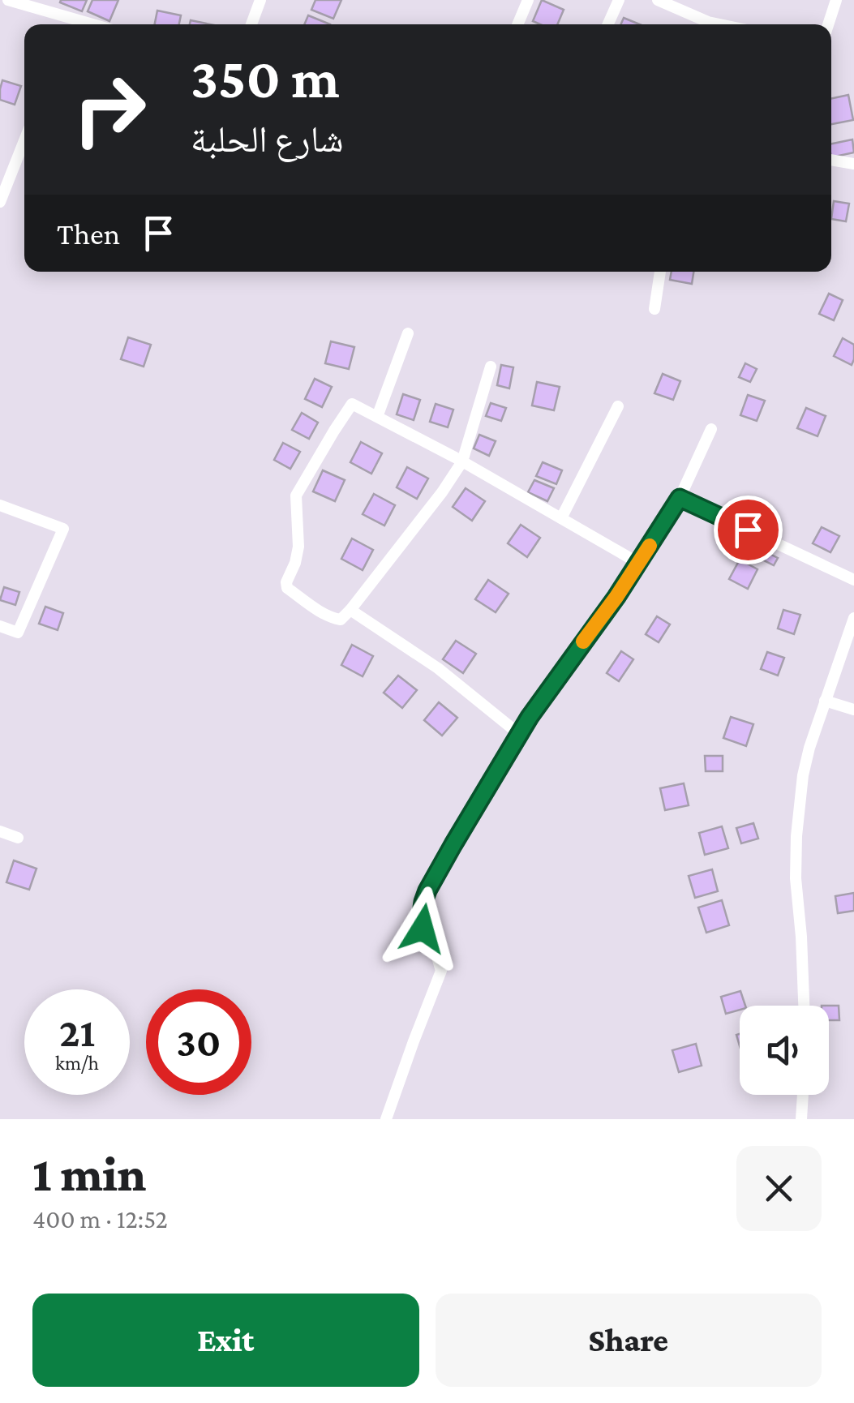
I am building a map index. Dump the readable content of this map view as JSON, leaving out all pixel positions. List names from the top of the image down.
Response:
{
  "page": {
    "turn": ["350 m", "شارع الحلبة"],
    "then": "Then",
    "speed": "21 km/h",
    "limit": "30",
    "heading": ["1 min", "400 m · 12:52"],
    "buttons": ["Exit", "Share"]
  }
}
